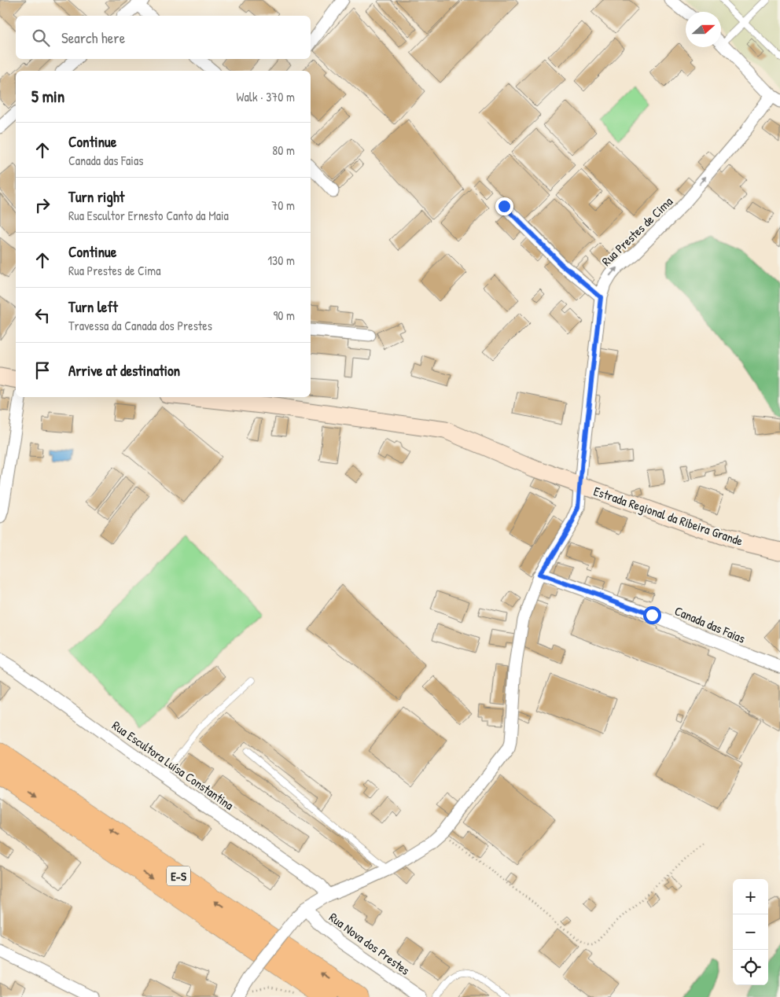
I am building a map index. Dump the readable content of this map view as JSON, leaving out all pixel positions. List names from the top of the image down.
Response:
{
  "streets": {
    "highway": ["E-S"],
    "main road": ["Estrada Regional da Ribeira Grande"],
    "street": [
      "Rua Prestes de Cima",
      "Canada das Faias",
      "Rua Escultora Luísa Constantina",
      "Rua Nova dos Prestes"
    ]
  },
  "crossings": [
    ["Rua Prestes de Cima", "Estrada Regional da Ribeira Grande"],
    ["Rua Prestes de Cima", "Canada das Faias"],
    ["Rua Prestes de Cima", "Rua Escultora Luísa Constantina"],
    ["Rua Prestes de Cima", "Rua Nova dos Prestes"]
  ],
  "north": "right",
  "page": {
    "search": "Search here",
    "heading": ["5 min", "Walk · 370 m"],
    "list": [
      ["Continue", "Canada das Faias", "80 m"],
      ["Turn right", "Rua Escultor Ernesto Canto da Maia", "70 m"],
      ["Continue", "Rua Prestes de Cima", "130 m"],
      ["Turn left", "Travessa da Canada dos Prestes", "90 m"],
      "Arrive at destination"
    ],
    "map_buttons": ["+", "−"]
  }
}
